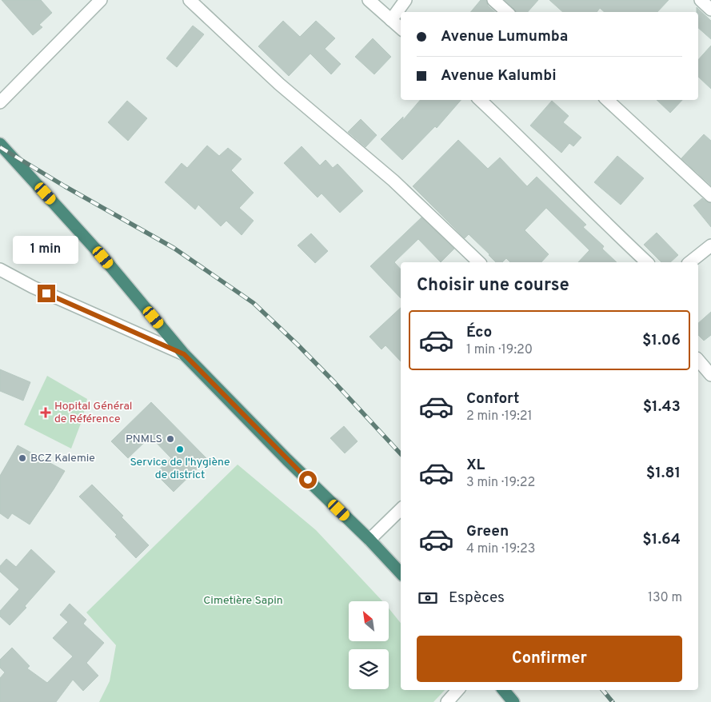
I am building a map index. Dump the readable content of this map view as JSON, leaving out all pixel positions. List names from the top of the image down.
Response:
{
  "parks": ["Cimetière Sapin"],
  "places": {
    "health": ["Hopital Général de Référence"],
    "other": ["PNMLS", "Service de l'hygiène de district", "BCZ Kalemie"]
  },
  "north": "top left",
  "page": {
    "banner": ["Avenue Lumumba", "Avenue Kalumbi"],
    "bubble": "1 min",
    "heading": "Choisir une course",
    "list": [
      {
        "name": "Éco",
        "note": "1 min · 19:20",
        "value": "$1.06"
      },
      {
        "name": "Confort",
        "note": "2 min · 19:21",
        "value": "$1.43"
      },
      {
        "name": "XL",
        "note": "3 min · 19:22",
        "value": "$1.81"
      },
      {
        "name": "Green",
        "note": "4 min · 19:23",
        "value": "$1.64"
      }
    ],
    "pay": ["Espèces", "130 m"],
    "buttons": "Confirmer"
  }
}
